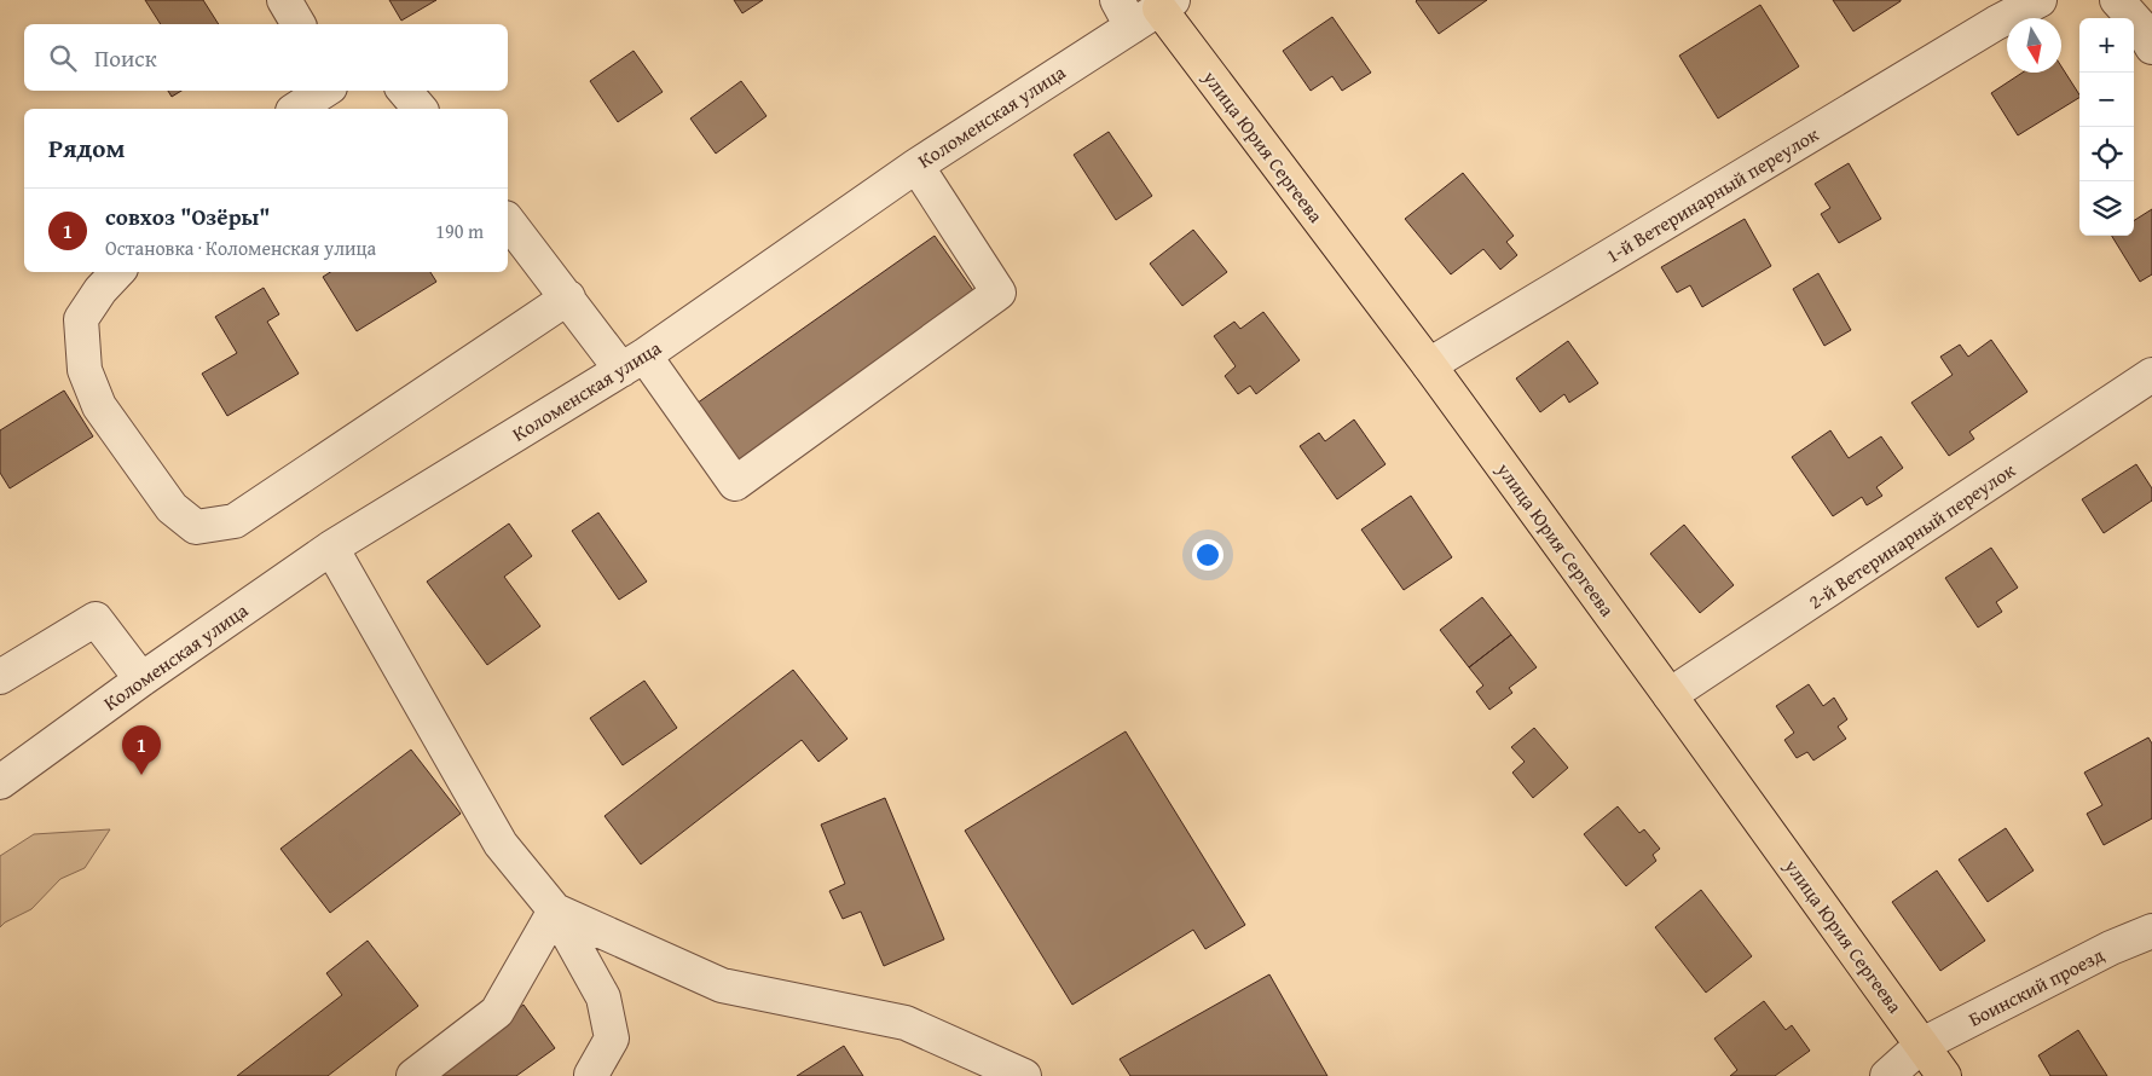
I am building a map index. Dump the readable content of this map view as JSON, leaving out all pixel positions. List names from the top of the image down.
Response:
{
  "streets": {
    "main road": ["улица Юрия Сергеева"],
    "street": [
      "Коломенская улица",
      "1-й Ветеринарный переулок",
      "2-й Ветеринарный переулок",
      "Боинский проезд"
    ]
  },
  "crossings": [
    ["Коломенская улица", "улица Юрия Сергеева"],
    ["улица Юрия Сергеева", "1-й Ветеринарный переулок"],
    ["улица Юрия Сергеева", "2-й Ветеринарный переулок"],
    ["улица Юрия Сергеева", "Боинский проезд"]
  ],
  "north": "bottom",
  "page": {
    "map_buttons": ["+", "−"],
    "search": "Поиск",
    "heading": "Рядом",
    "list": [
      {
        "mark": "1",
        "name": "совхоз \"Озёры\"",
        "note": "Остановка · Коломенская улица",
        "value": "190 m"
      }
    ],
    "pins": "1"
  }
}
